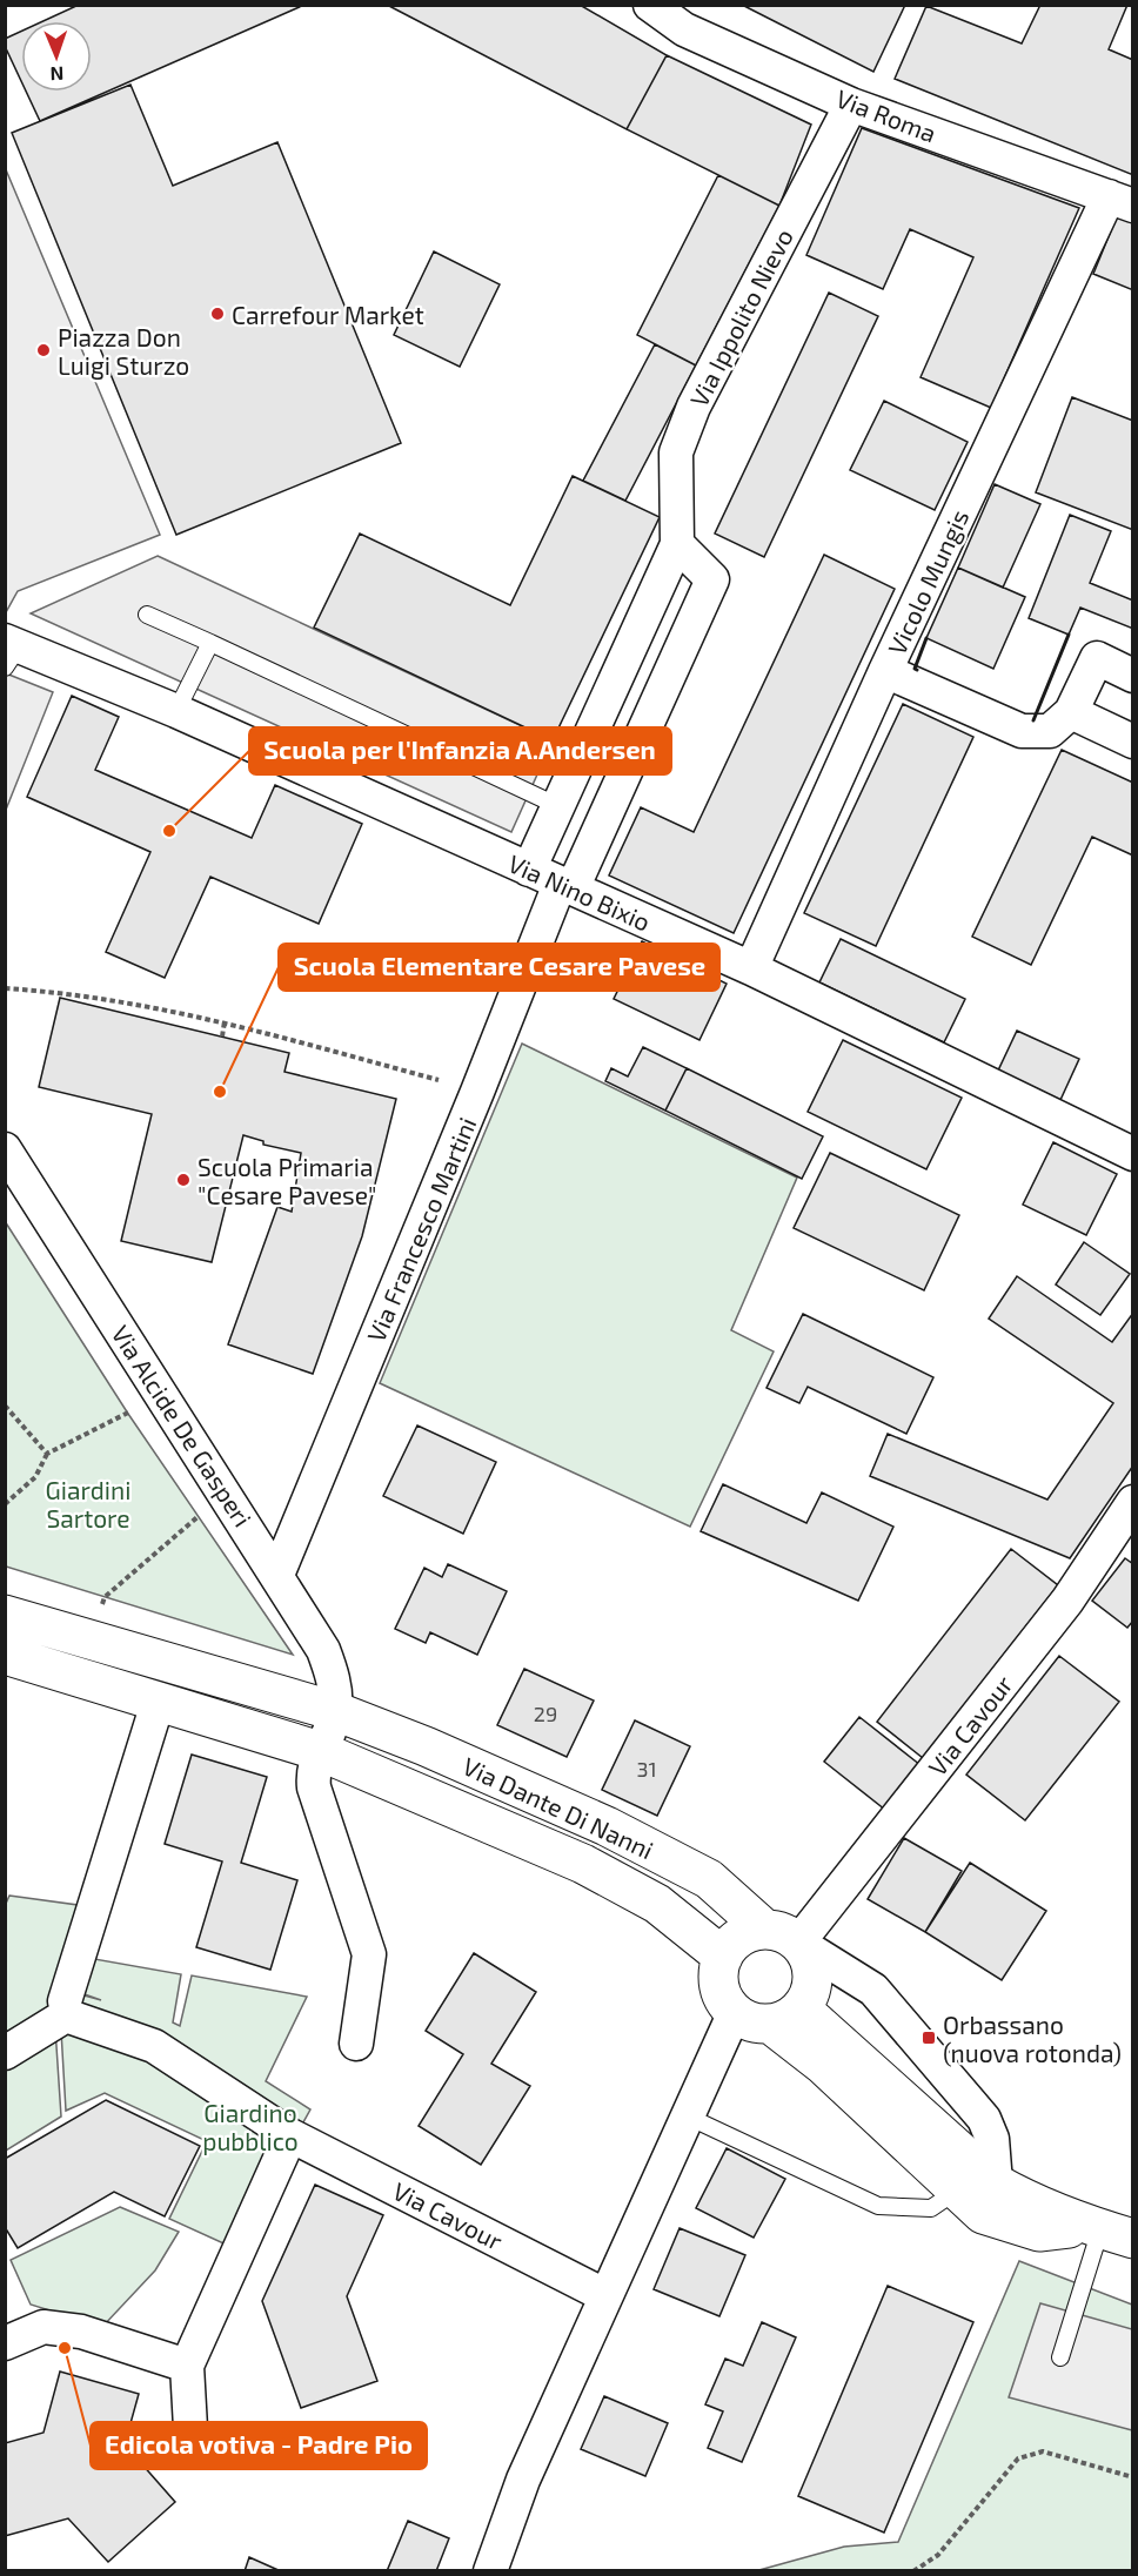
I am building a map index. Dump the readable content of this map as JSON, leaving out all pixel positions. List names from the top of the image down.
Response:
{
  "streets": {
    "street": [
      "Via Roma",
      "Via Ippolito Nievo",
      "Vicolo Mungis",
      "Via Nino Bixio",
      "Via Francesco Martini",
      "Via Alcide De Gasperi",
      "Via Cavour",
      "Via Dante Di Nanni"
    ]
  },
  "crossings": [
    ["Via Roma", "Via Ippolito Nievo"],
    ["Via Roma", "Vicolo Mungis"],
    ["Via Ippolito Nievo", "Via Nino Bixio"],
    ["Vicolo Mungis", "Via Nino Bixio"],
    ["Via Nino Bixio", "Via Francesco Martini"],
    ["Via Francesco Martini", "Via Alcide De Gasperi"],
    ["Via Alcide De Gasperi", "Via Dante Di Nanni"],
    ["Via Cavour", "Via Dante Di Nanni"]
  ],
  "parks": ["Giardini Sartore", "Giardino pubblico"],
  "places": {
    "other": [
      "Carrefour Market",
      "Piazza Don Luigi Sturzo",
      "Scuola per l'Infanzia A.Andersen",
      "Scuola Elementare Cesare Pavese",
      "Scuola Primaria \"Cesare Pavese\"",
      "Edicola votiva - Padre Pio"
    ],
    "transit": ["Orbassano (nuova rotonda)"]
  },
  "house_numbers": ["29", "31"],
  "north": "bottom"
}
